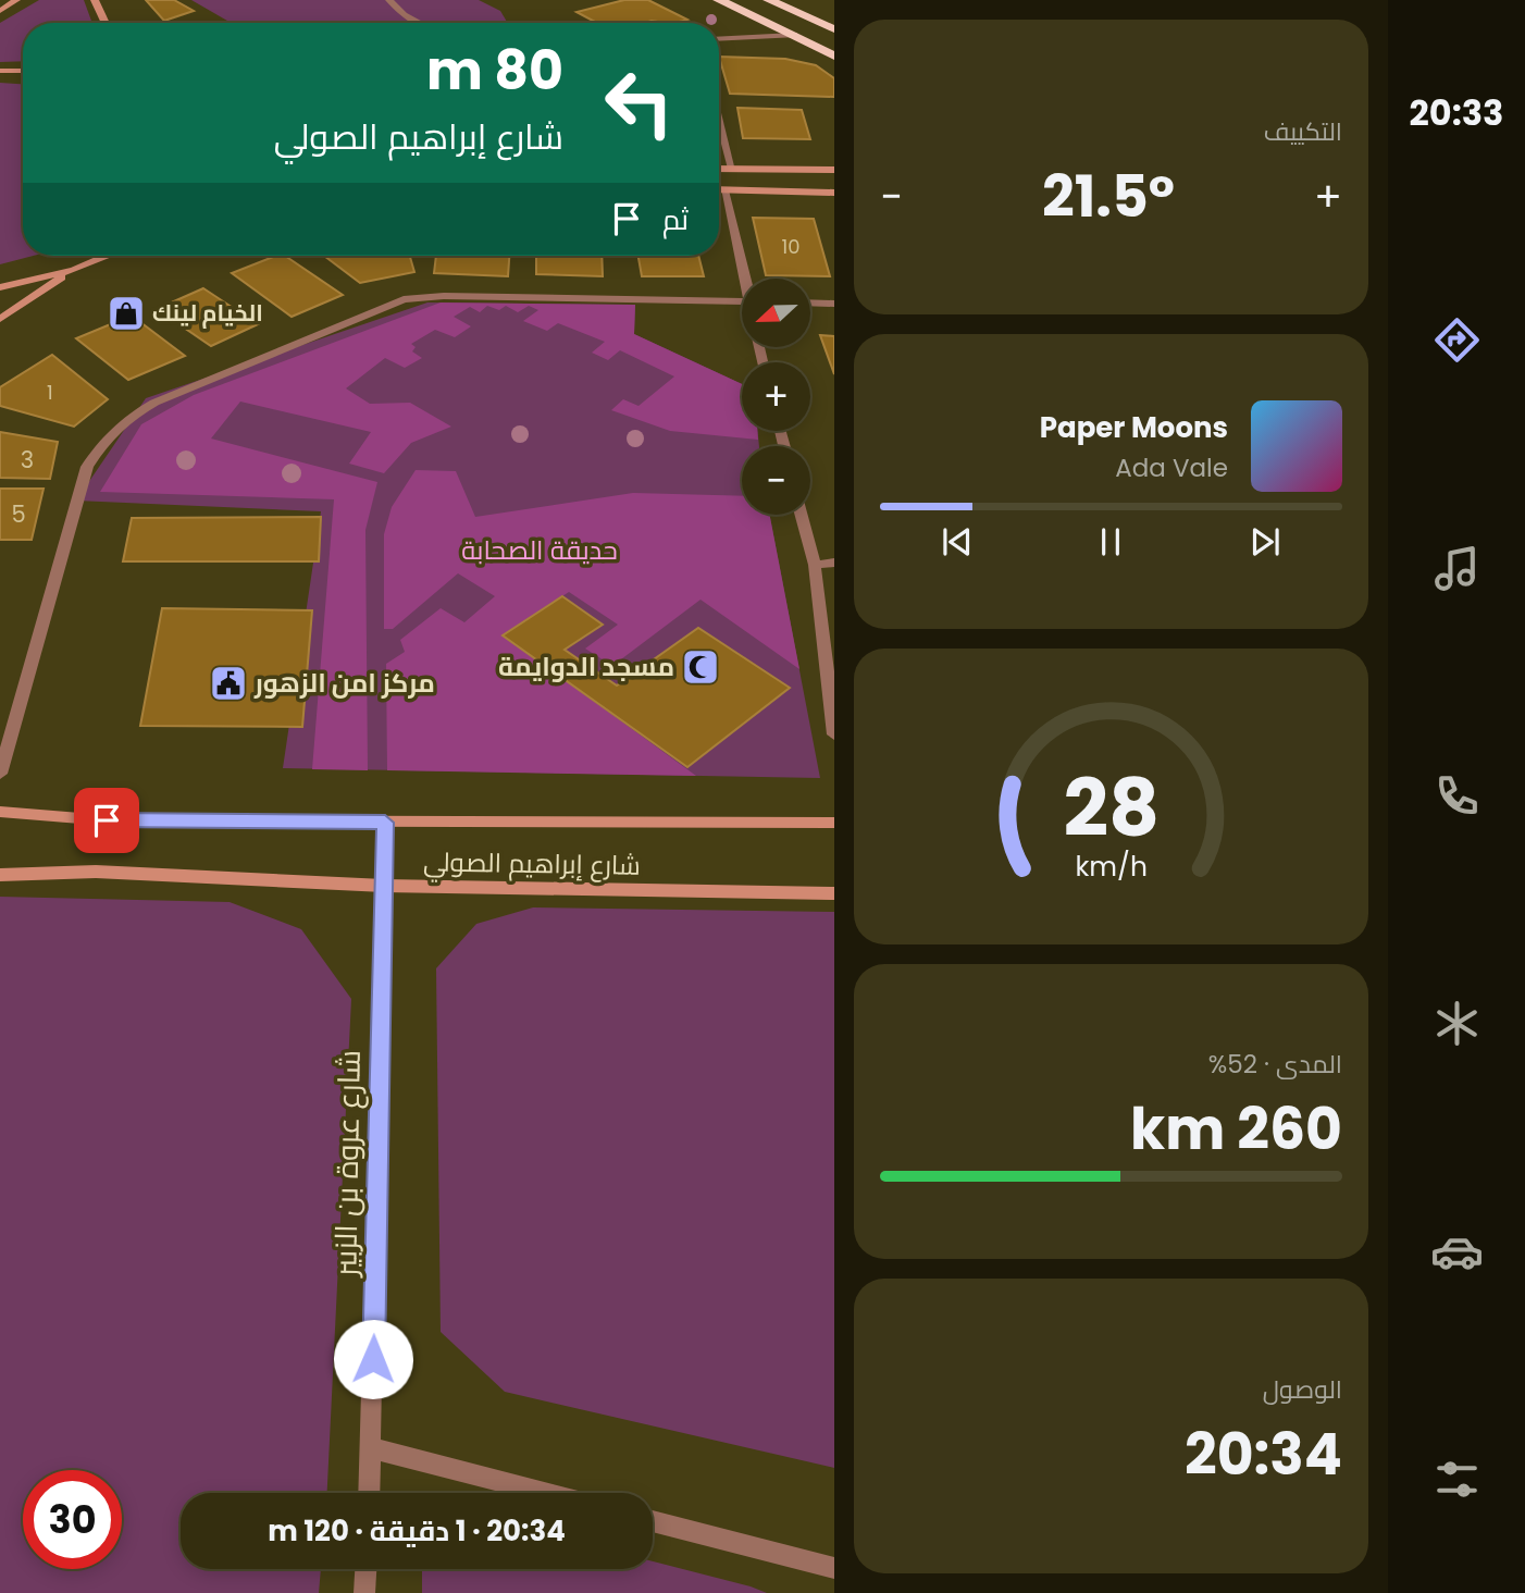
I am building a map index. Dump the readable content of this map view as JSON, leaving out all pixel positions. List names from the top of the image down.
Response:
{
  "streets": {
    "street": ["شارع إبراهيم الصولي", "شارع عروة بن الزبير"]
  },
  "crossings": [
    ["شارع إبراهيم الصولي", "شارع عروة بن الزبير"]
  ],
  "parks": ["حديقة الصحابة"],
  "places": {
    "shop": ["الخيام لينك"],
    "mosque": ["مسجد الدوايمة"],
    "public building": ["مركز امن الزهور"]
  },
  "house_numbers": [
    "10",
    "1",
    "3",
    "5"
  ],
  "north": "left",
  "page": {
    "tabs": "20:33",
    "tile": [
      "التكييف",
      ["المدى · 52%", "260 km"],
      ["الوصول", "20:34"]
    ],
    "turn": ["80 m", "شارع إبراهيم الصولي"],
    "heat": ["−", "21.5°", "+"],
    "then": "ثم",
    "map_buttons": ["+", "−"],
    "song": ["Paper Moons", "Ada Vale"],
    "limit": "30",
    "trip": "20:34 · 1 دقيقة · 120 m",
    "gauge": ["28", "km/h"]
  }
}
